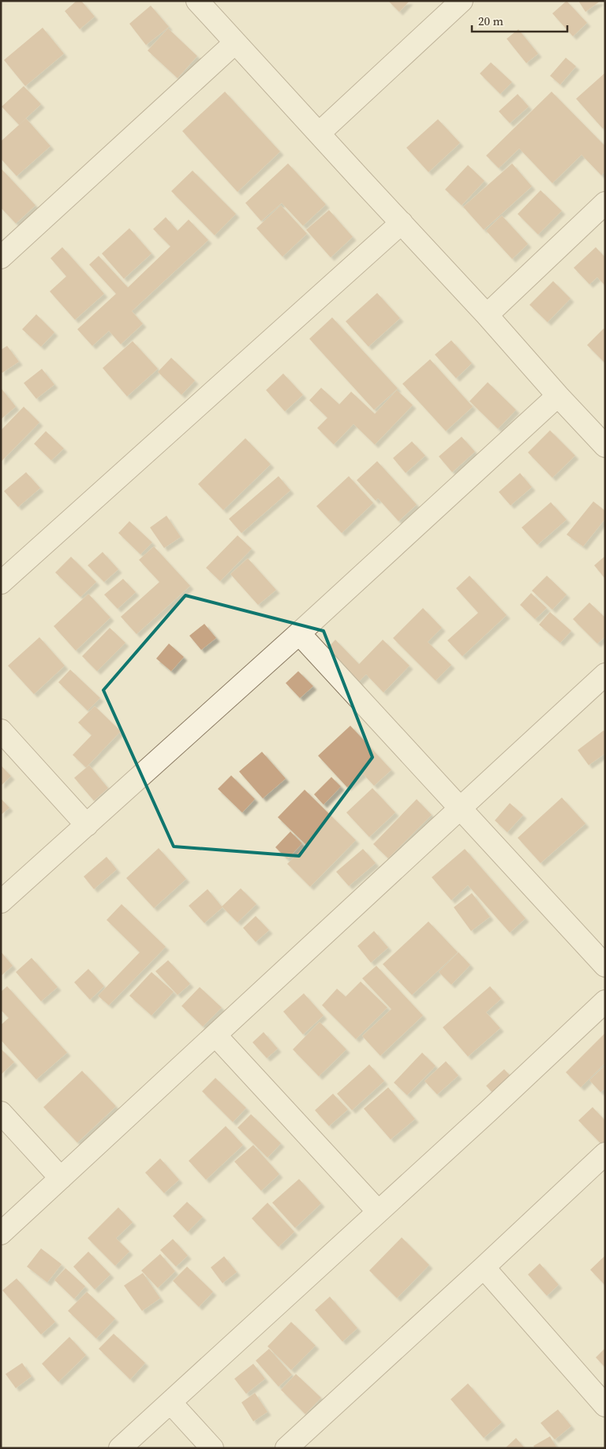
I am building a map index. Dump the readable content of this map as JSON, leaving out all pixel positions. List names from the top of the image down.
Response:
{
  "scale_bar": "20 m"
}
